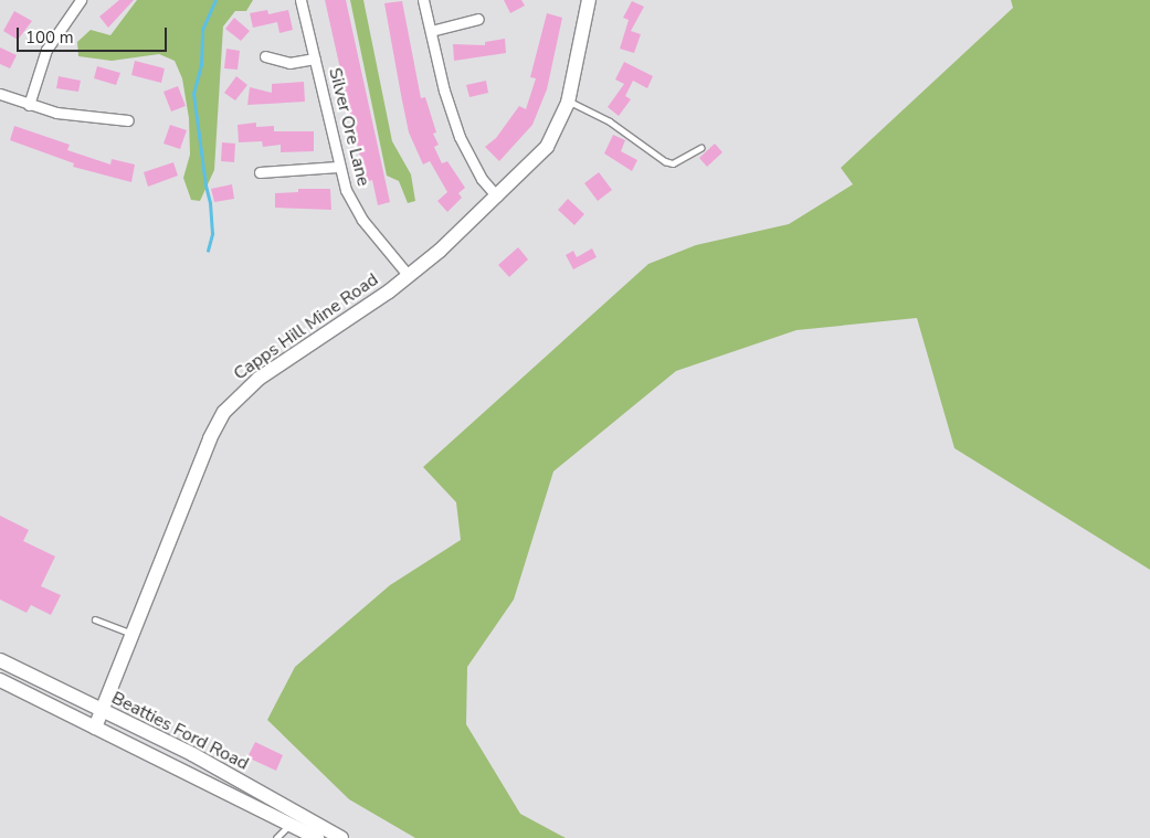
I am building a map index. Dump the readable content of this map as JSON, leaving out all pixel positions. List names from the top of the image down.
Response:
{
  "streets": {
    "street": ["Silver Ore Lane", "Capps Hill Mine Road", "Beatties Ford Road"]
  },
  "crossings": [
    ["Silver Ore Lane", "Capps Hill Mine Road"],
    ["Capps Hill Mine Road", "Beatties Ford Road"]
  ],
  "scale_bar": "100 m"
}
